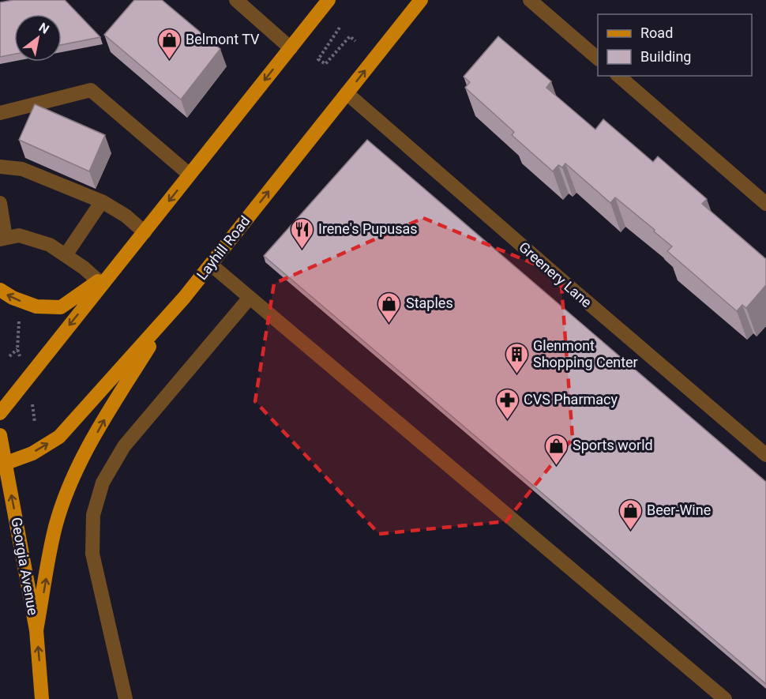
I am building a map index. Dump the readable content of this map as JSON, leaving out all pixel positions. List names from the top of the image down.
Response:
{
  "streets": {
    "main road": ["Layhill Road", "Georgia Avenue"],
    "street": ["Greenery Lane"]
  },
  "crossings": [
    ["Layhill Road", "Greenery Lane"],
    ["Layhill Road", "Georgia Avenue"]
  ],
  "one_way": ["Georgia Avenue"],
  "places": {
    "shop": [
      "Belmont TV",
      "Staples",
      "Sports world",
      "Beer-Wine"
    ],
    "restaurant": ["Irene's Pupusas"],
    "building": ["Glenmont Shopping Center"],
    "pharmacy": ["CVS Pharmacy"]
  },
  "legend": ["Road", "Building"],
  "north": "top right"
}
